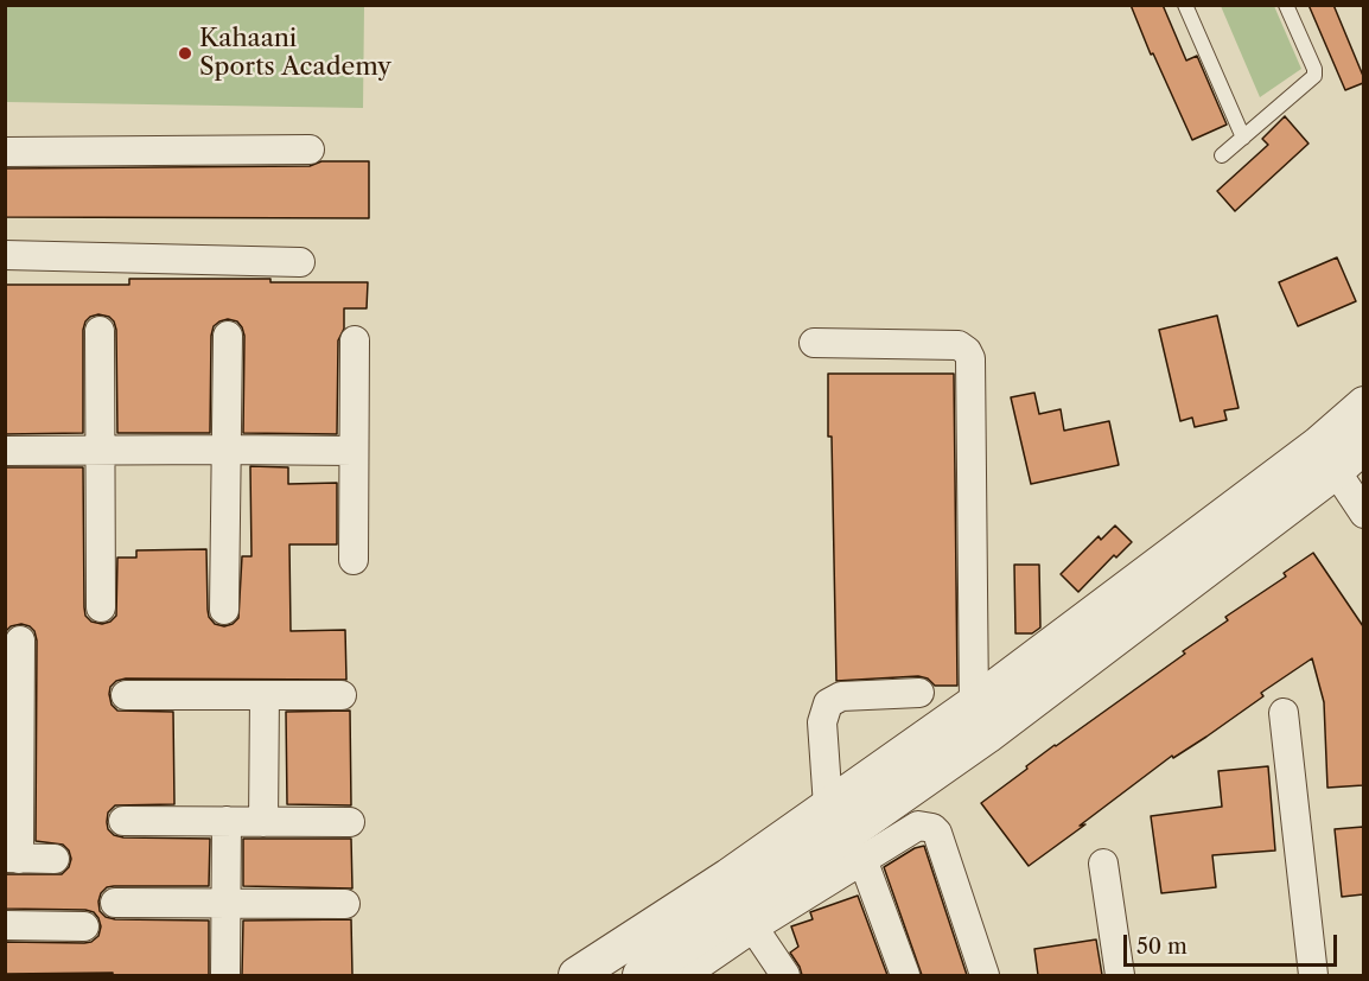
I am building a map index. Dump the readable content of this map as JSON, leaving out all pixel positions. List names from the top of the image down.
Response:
{
  "places": ["Kahaani Sports Academy"],
  "scale_bar": "50 m"
}
